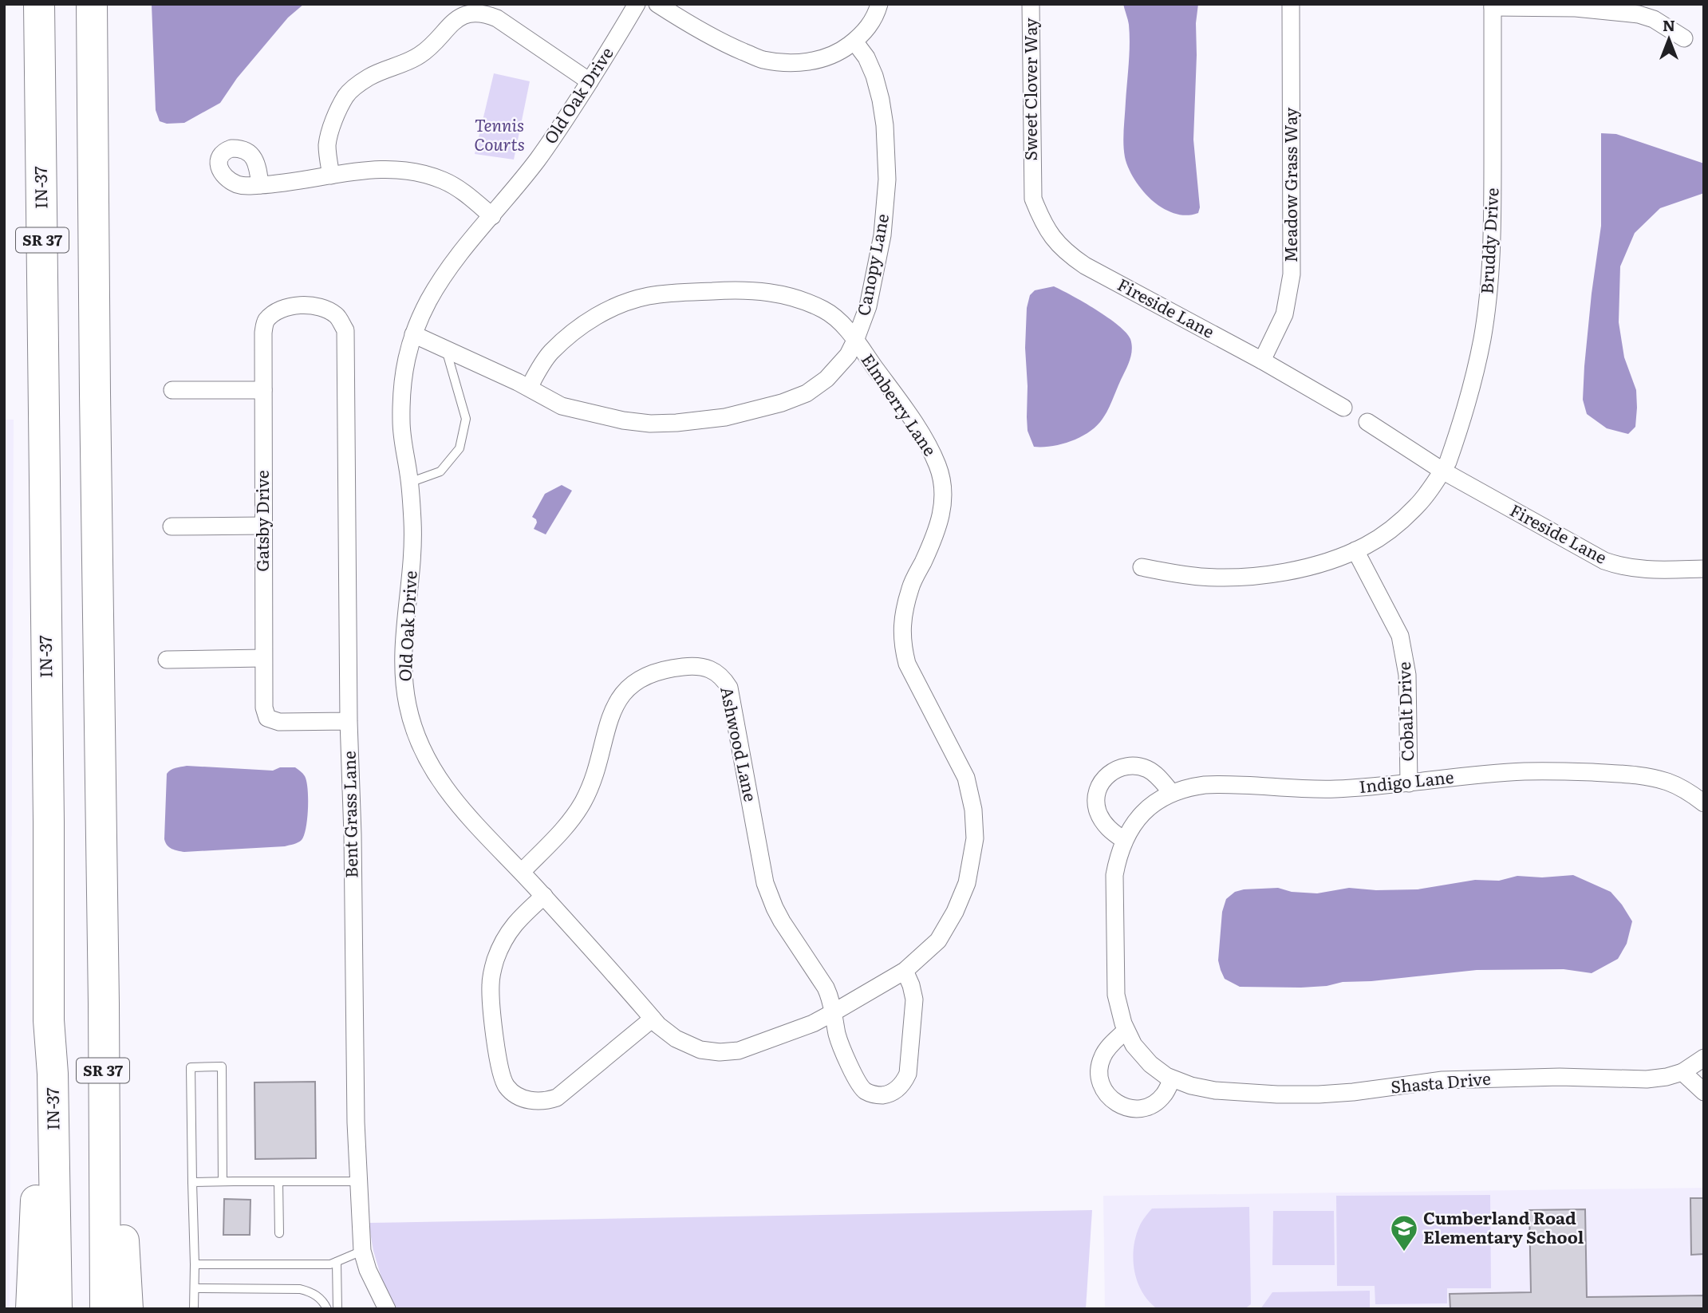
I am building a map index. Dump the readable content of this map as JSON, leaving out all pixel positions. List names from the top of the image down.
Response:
{
  "streets": {
    "highway": ["IN-37", "SR 37"],
    "street": [
      "Sweet Clover Way",
      "Old Oak Drive",
      "Meadow Grass Way",
      "Bruddy Drive",
      "Canopy Lane",
      "Fireside Lane",
      "Elmberry Lane",
      "Gatsby Drive",
      "Cobalt Drive",
      "Ashwood Lane",
      "Indigo Lane",
      "Bent Grass Lane",
      "Shasta Drive"
    ]
  },
  "crossings": [
    ["Sweet Clover Way", "Fireside Lane"],
    ["Old Oak Drive", "Canopy Lane"],
    ["Old Oak Drive", "Elmberry Lane"],
    ["Old Oak Drive", "Ashwood Lane"],
    ["Meadow Grass Way", "Fireside Lane"],
    ["Bruddy Drive", "Fireside Lane"],
    ["Bruddy Drive", "Cobalt Drive"],
    ["Canopy Lane", "Elmberry Lane"],
    ["Elmberry Lane", "Ashwood Lane"],
    ["Gatsby Drive", "Bent Grass Lane"],
    ["Cobalt Drive", "Indigo Lane"],
    ["Indigo Lane", "Shasta Drive"]
  ],
  "parks": ["Tennis Courts"],
  "places": {
    "school or university": ["Cumberland Road Elementary School"]
  },
  "north": "top"
}
